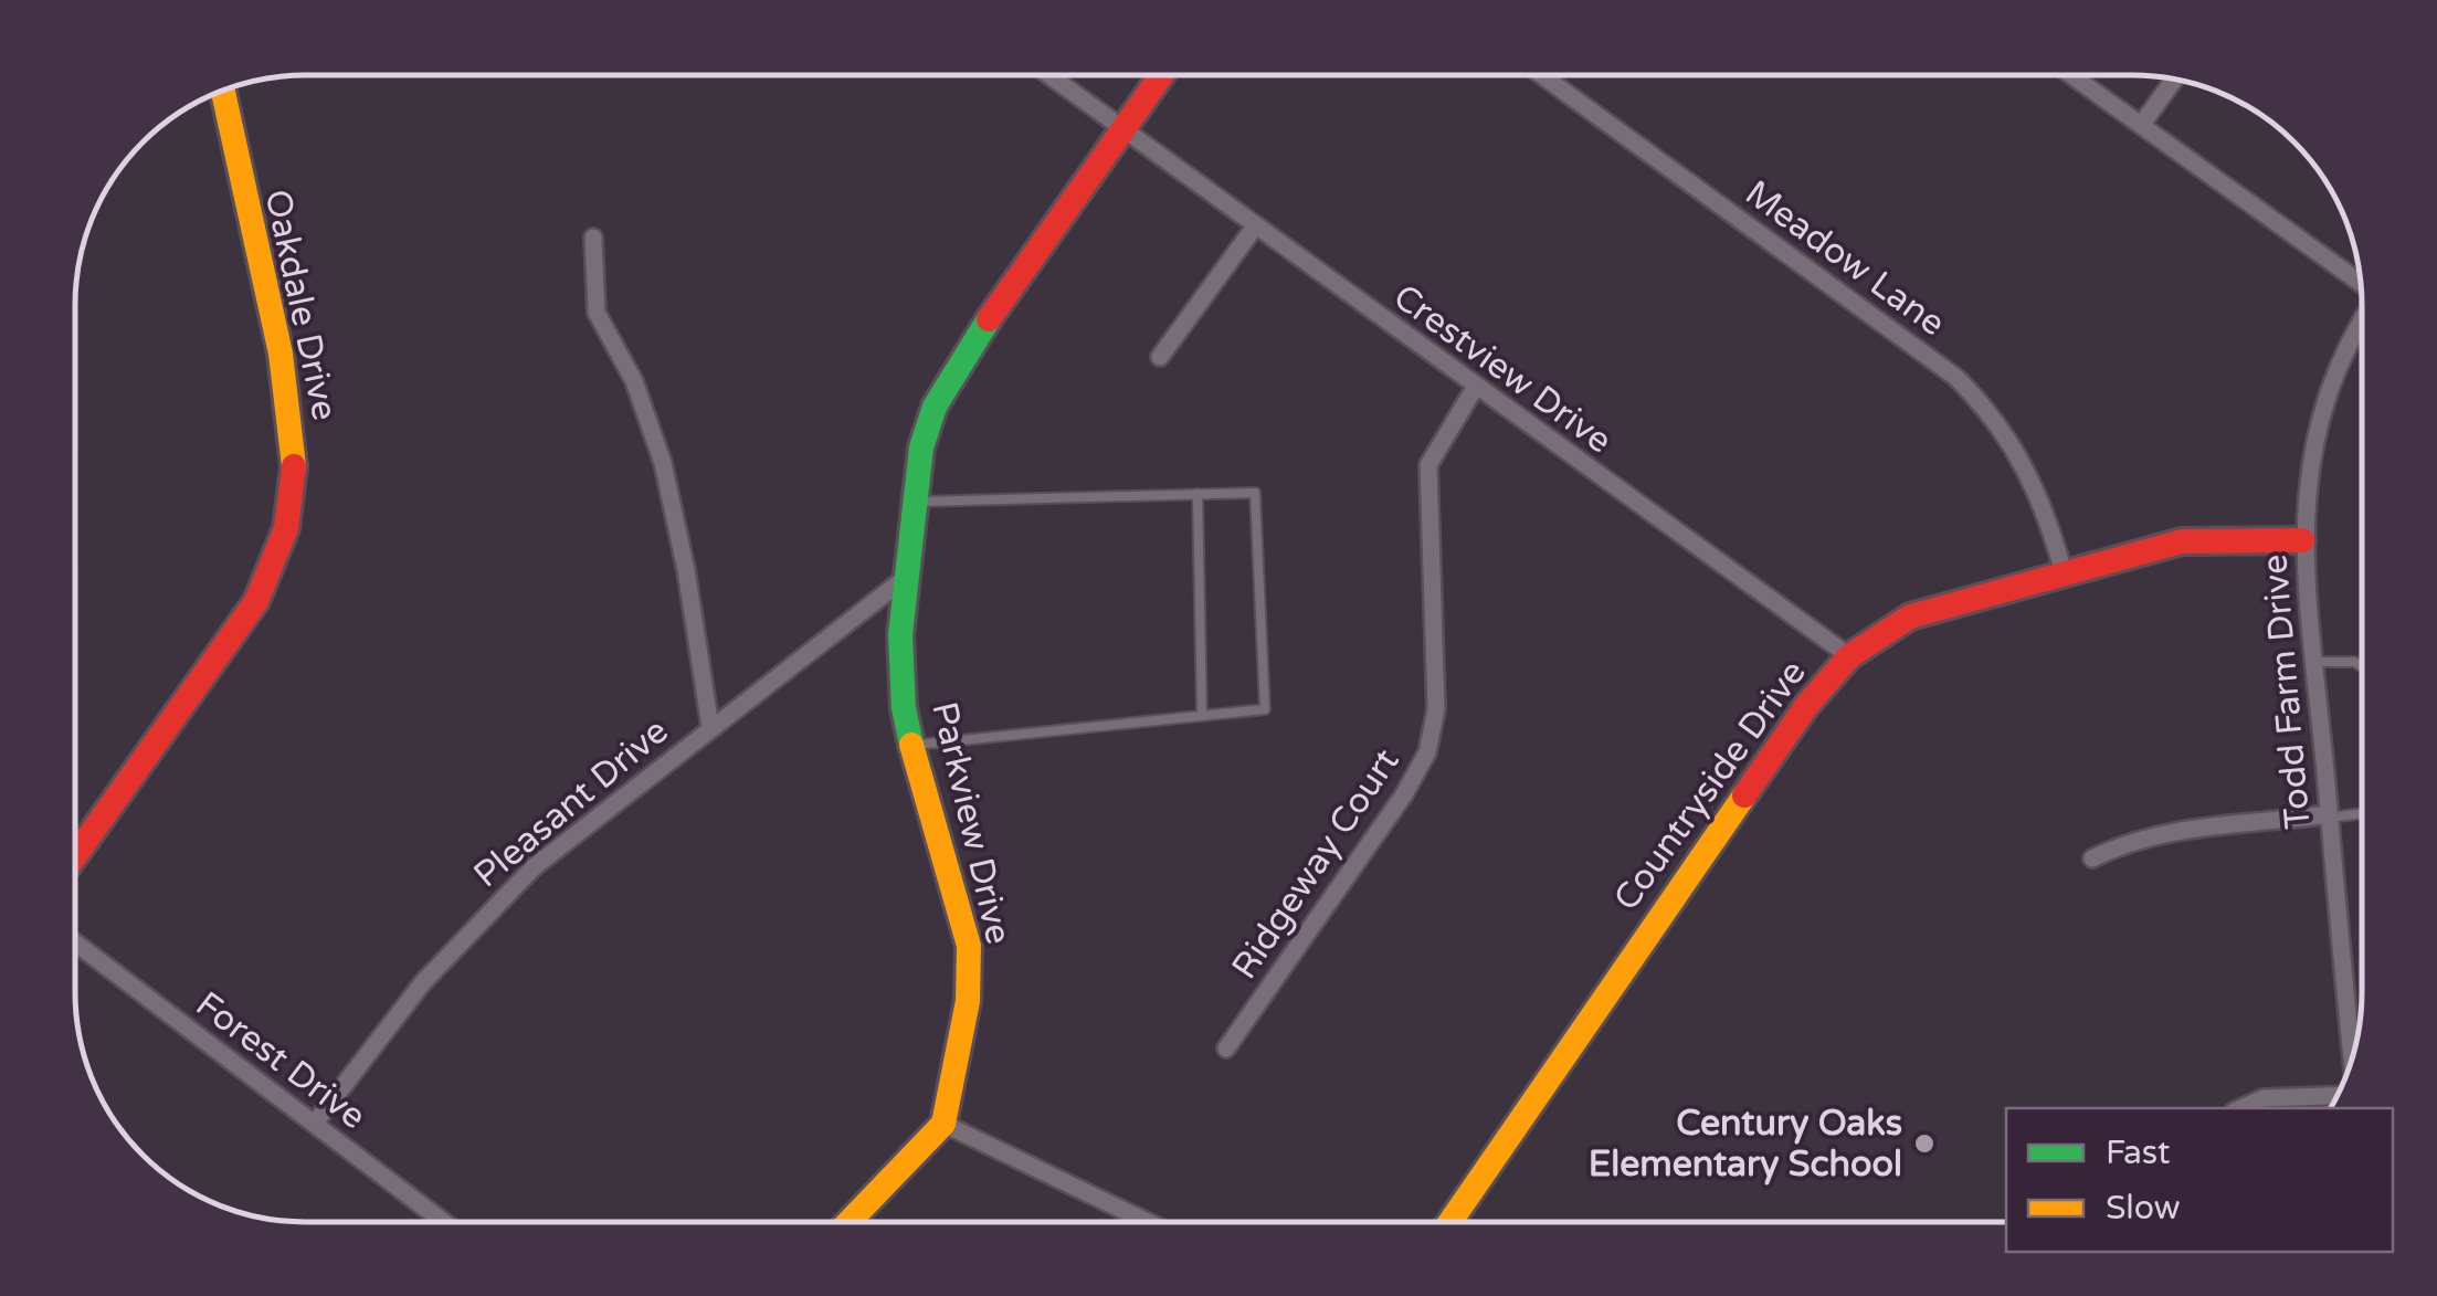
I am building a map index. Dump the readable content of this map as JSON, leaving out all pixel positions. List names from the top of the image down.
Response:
{
  "streets": {
    "street": [
      "Meadow Lane",
      "Oakdale Drive",
      "Crestview Drive",
      "Todd Farm Drive",
      "Countryside Drive",
      "Pleasant Drive",
      "Parkview Drive",
      "Ridgeway Court",
      "Forest Drive"
    ]
  },
  "crossings": [
    ["Meadow Lane", "Countryside Drive"],
    ["Crestview Drive", "Countryside Drive"],
    ["Crestview Drive", "Parkview Drive"],
    ["Crestview Drive", "Ridgeway Court"],
    ["Todd Farm Drive", "Countryside Drive"],
    ["Pleasant Drive", "Parkview Drive"],
    ["Pleasant Drive", "Forest Drive"]
  ],
  "places": ["Century Oaks Elementary School"],
  "legend": ["Fast", "Slow"]
}
